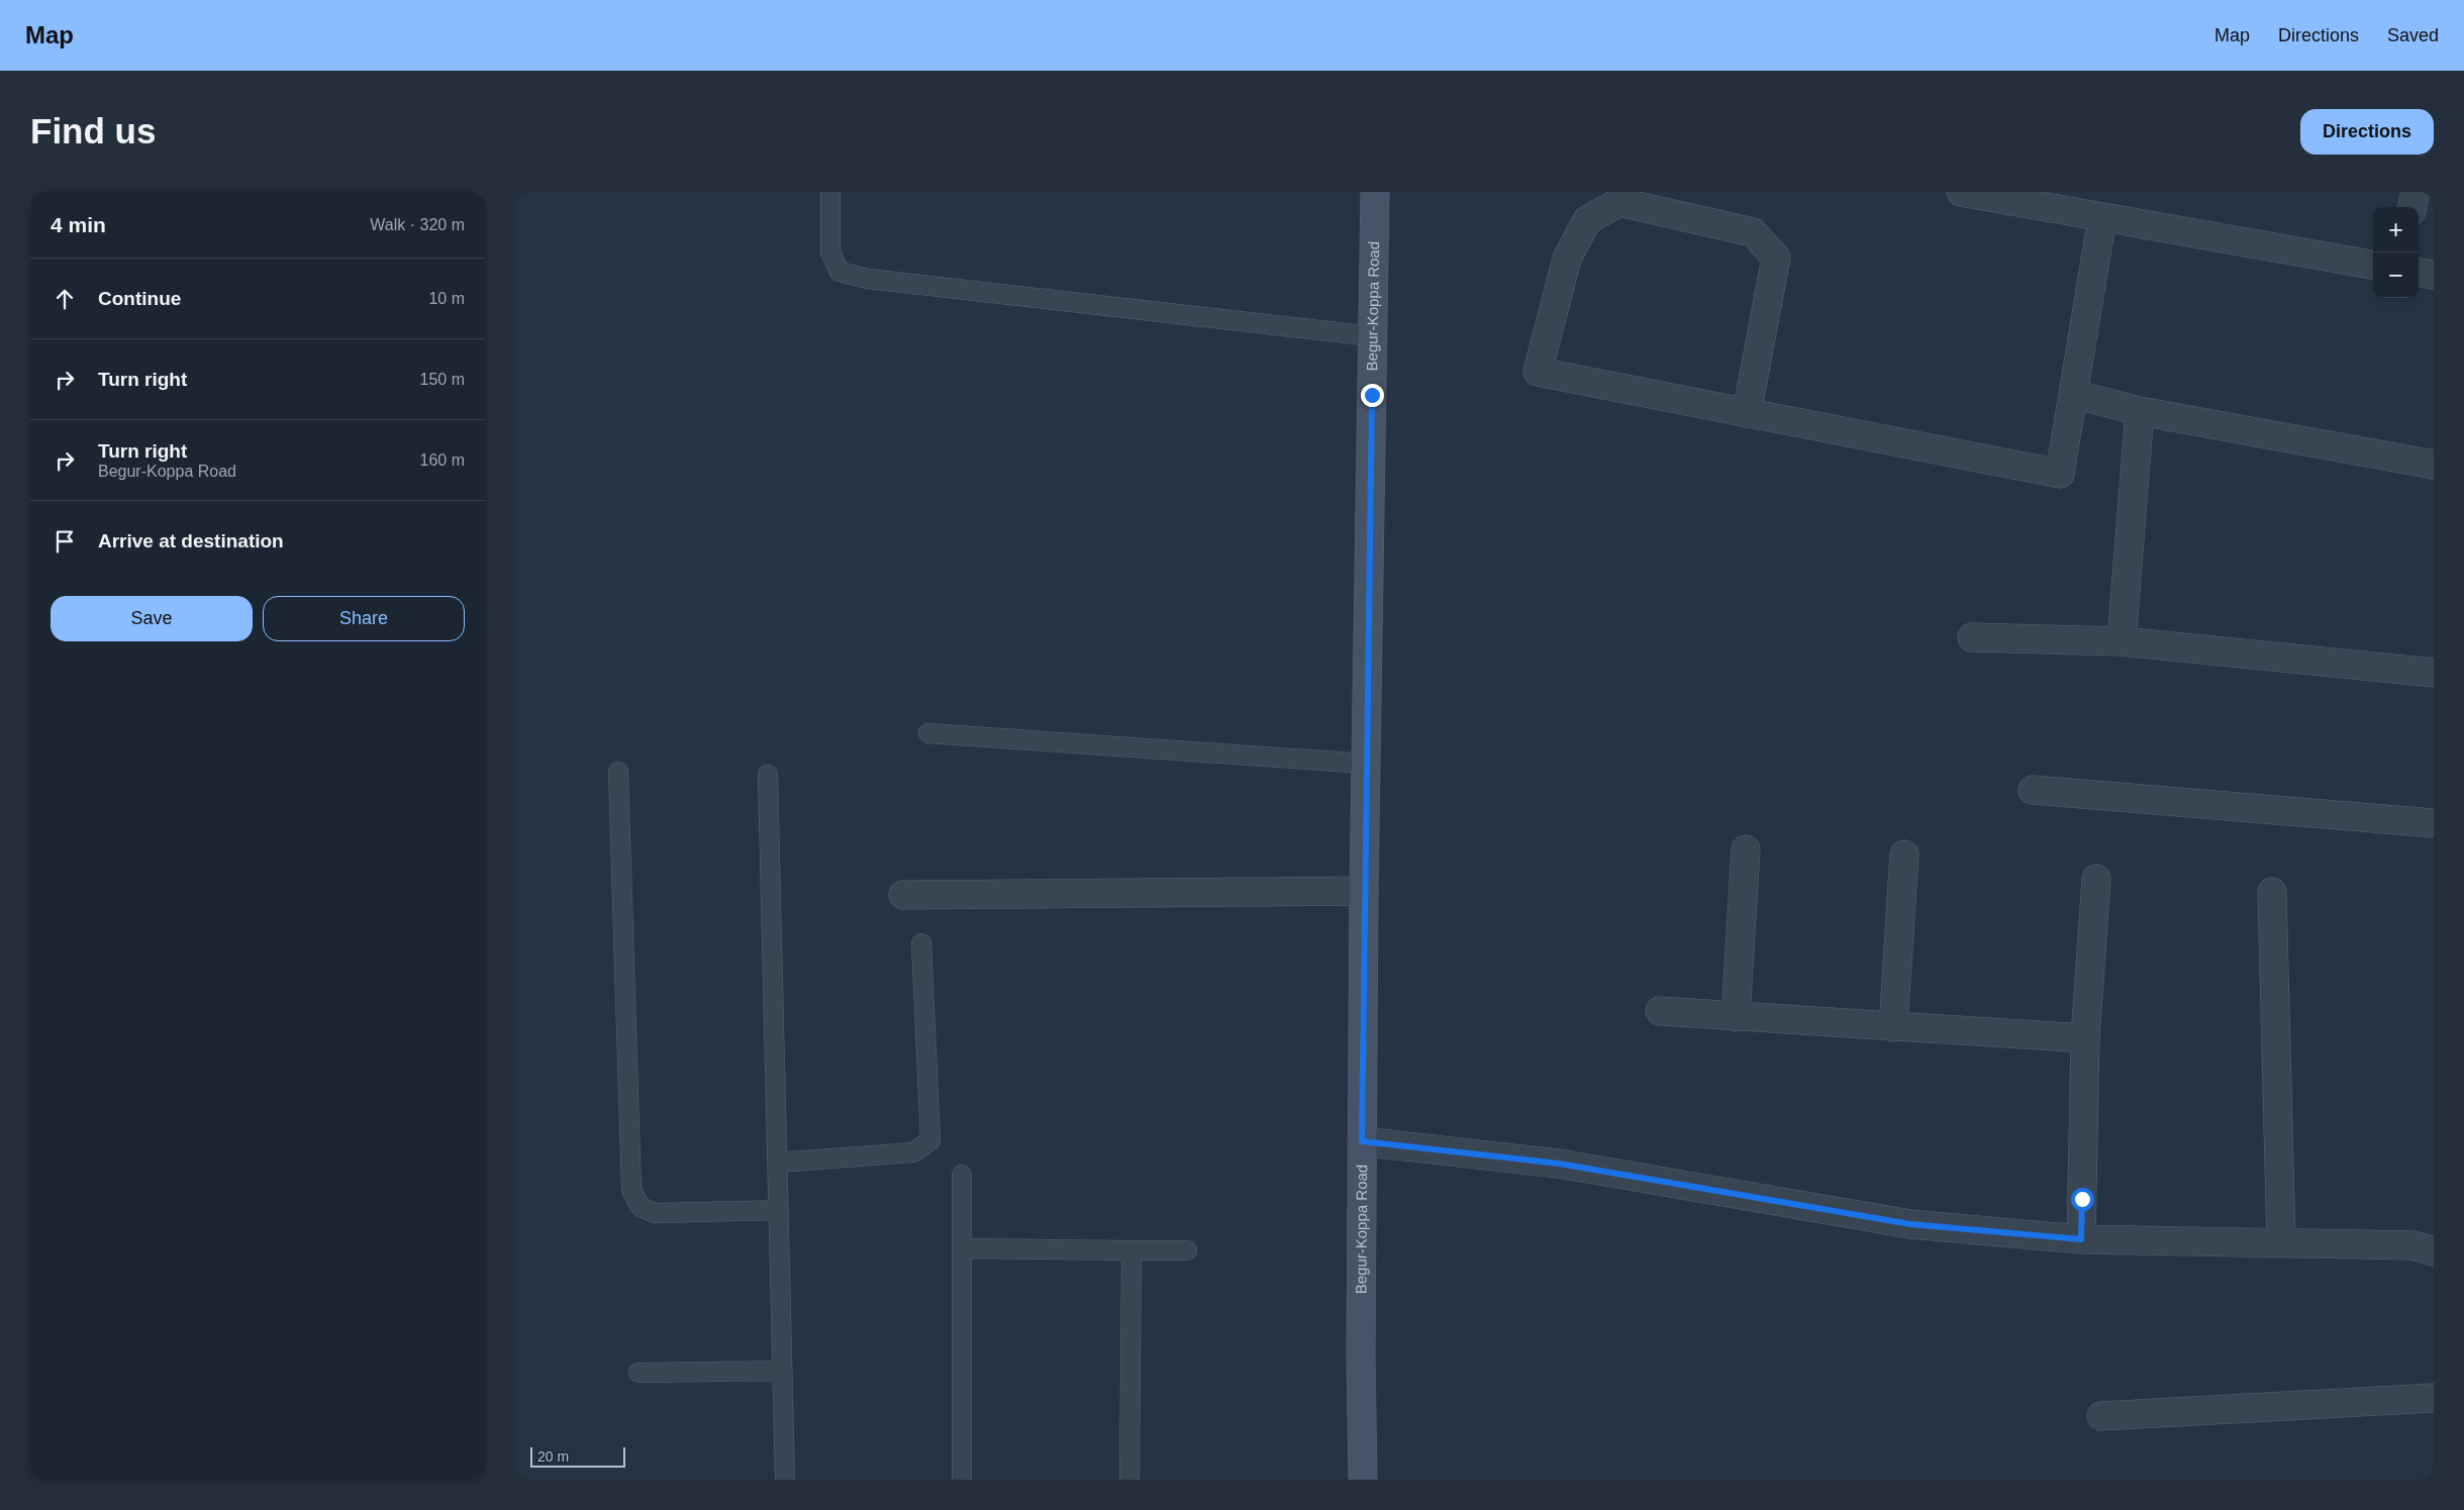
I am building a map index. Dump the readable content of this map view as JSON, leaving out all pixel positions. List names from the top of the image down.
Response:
{
  "streets": {
    "main road": ["Begur-Koppa Road"]
  },
  "scale_bar": "20 m",
  "page": {
    "header": "Map",
    "nav": ["Map", "Directions", "Saved"],
    "buttons": [
      "Directions",
      ["Save", "Share"]
    ],
    "title": "Find us",
    "heading": ["4 min", "Walk · 320 m"],
    "map_buttons": ["+", "−"],
    "list": [
      ["Continue", "10 m"],
      ["Turn right", "150 m"],
      ["Turn right", "Begur-Koppa Road", "160 m"],
      "Arrive at destination"
    ],
    "scale": "20 m"
  }
}
